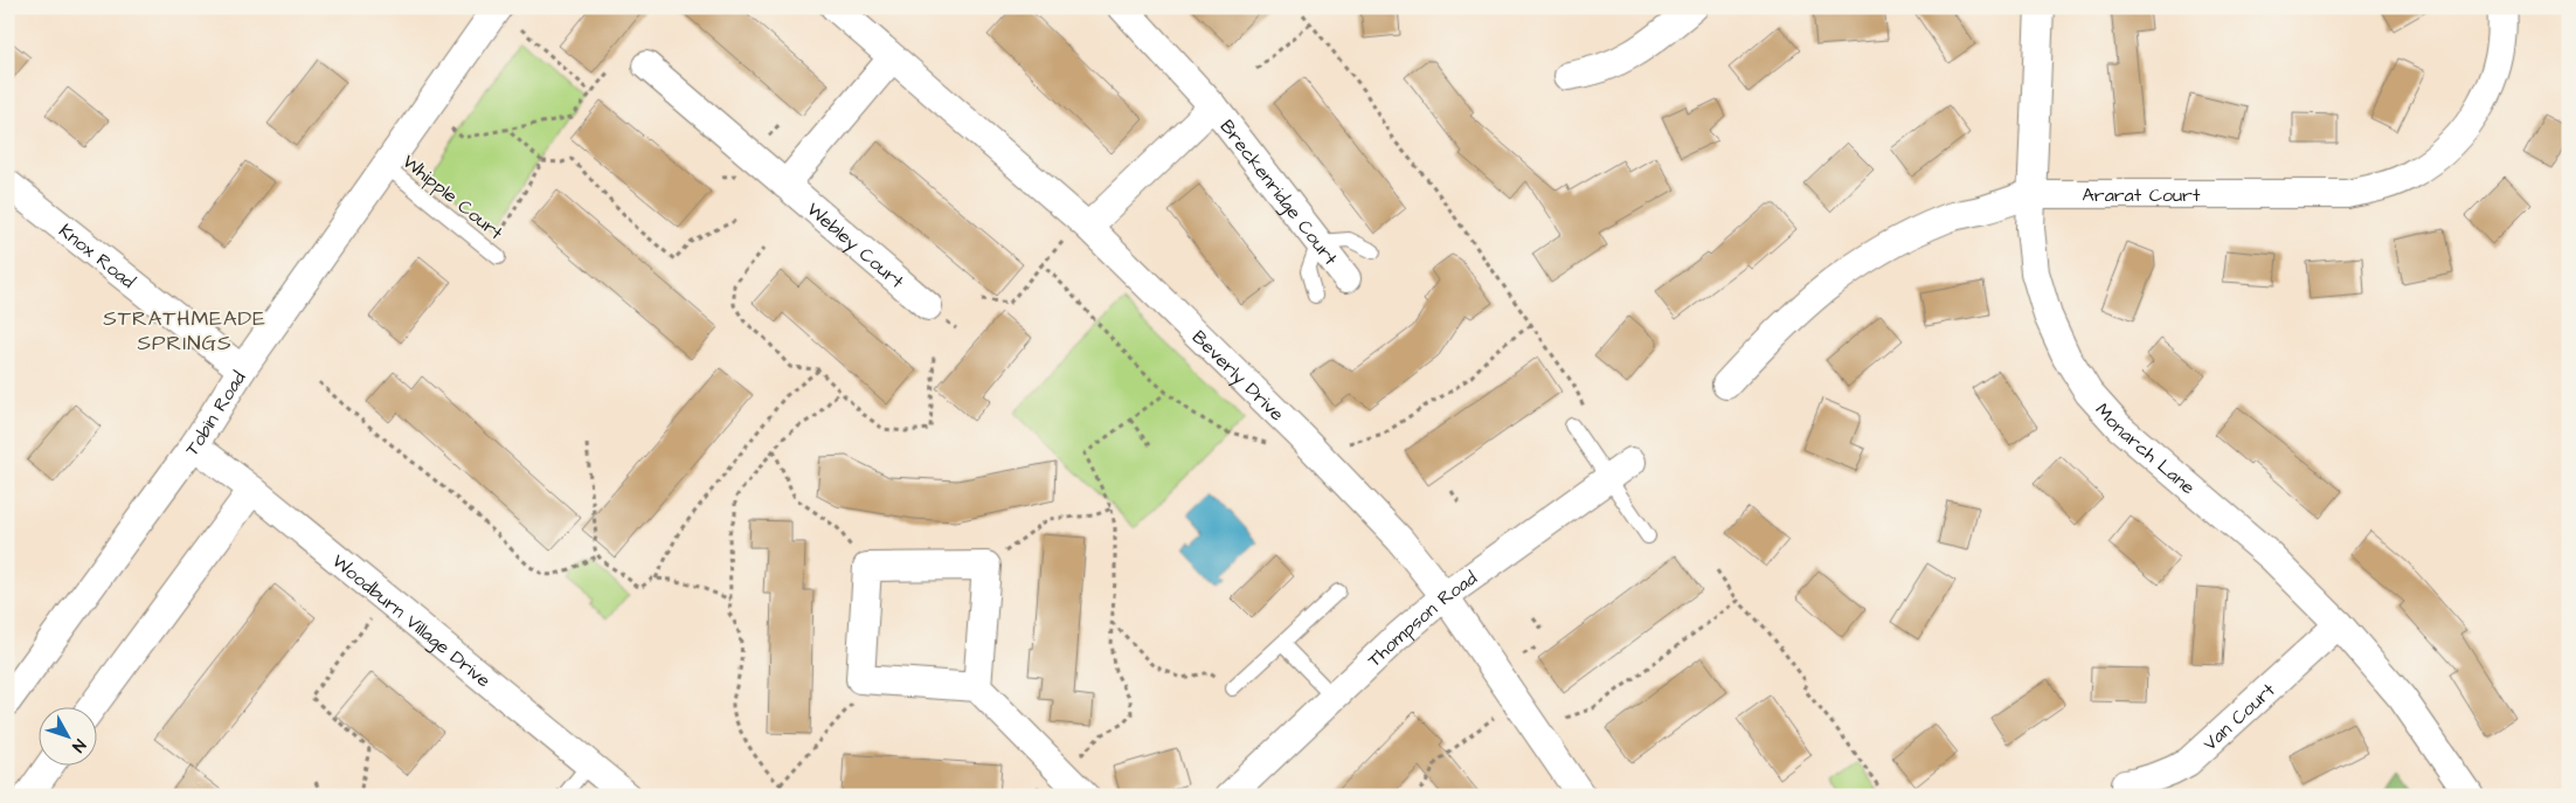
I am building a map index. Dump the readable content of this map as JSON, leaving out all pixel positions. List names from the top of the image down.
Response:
{
  "streets": {
    "street": [
      "Breckenridge Court",
      "Ararat Court",
      "Webley Court",
      "Knox Road",
      "Beverly Drive",
      "Tobin Road",
      "Monarch Lane",
      "Woodburn Village Drive",
      "Thompson Road",
      "Van Court"
    ],
    "lane": ["Whipple Court"]
  },
  "crossings": [
    ["Breckenridge Court", "Beverly Drive"],
    ["Ararat Court", "Monarch Lane"],
    ["Whipple Court", "Tobin Road"],
    ["Knox Road", "Tobin Road"],
    ["Beverly Drive", "Thompson Road"],
    ["Tobin Road", "Woodburn Village Drive"],
    ["Monarch Lane", "Van Court"]
  ],
  "districts": ["STRATHMEADE SPRINGS"],
  "north": "bottom right"
}
